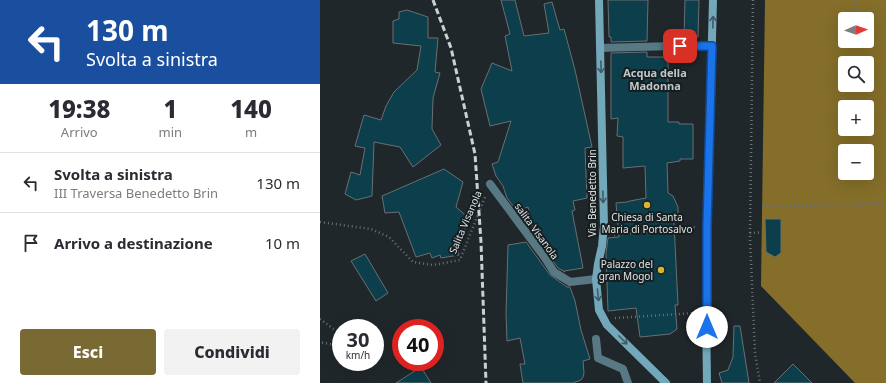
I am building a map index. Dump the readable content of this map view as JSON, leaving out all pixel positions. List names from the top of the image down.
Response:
{
  "streets": {
    "street": ["Via Benedetto Brin", "salita Visanola"],
    "path": ["Salita Visanola"]
  },
  "crossings": [
    ["Via Benedetto Brin", "salita Visanola"],
    ["Salita Visanola", "salita Visanola"]
  ],
  "one_way": ["Via Benedetto Brin"],
  "districts": ["Acqua della Madonna"],
  "places": ["Chiesa di Santa Maria di Portosalvo", "Palazzo del gran Mogol"],
  "north": "right",
  "page": {
    "turn": ["130 m", "Svolta a sinistra"],
    "map_buttons": ["+", "−"],
    "eta": [
      "19:38",
      "Arrivo",
      "1",
      "min",
      "140",
      "m"
    ],
    "list": [
      {
        "name": "Svolta a sinistra",
        "note": "III Traversa Benedetto Brin",
        "value": "130 m"
      },
      {
        "name": "Arrivo a destinazione",
        "value": "10 m"
      }
    ],
    "speed": "30 km/h",
    "limit": "40",
    "buttons": ["Esci", "Condividi"]
  }
}
